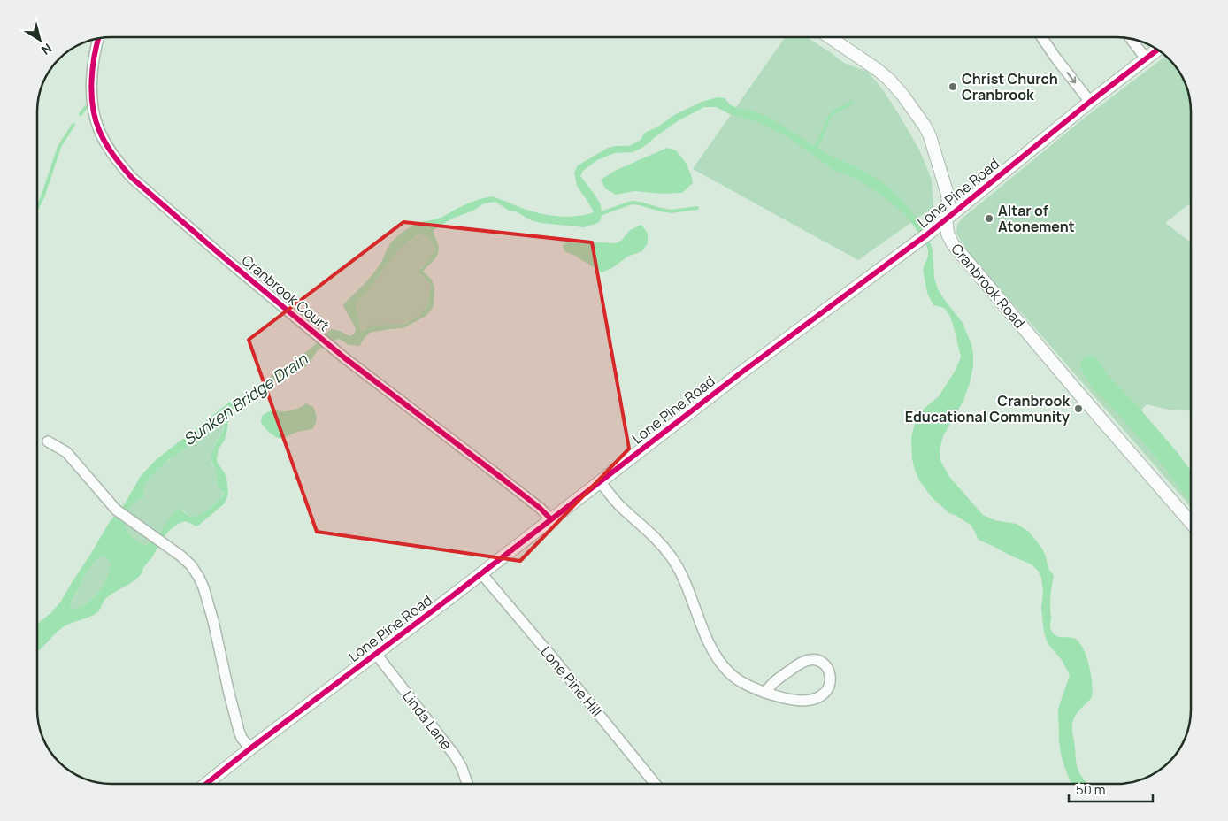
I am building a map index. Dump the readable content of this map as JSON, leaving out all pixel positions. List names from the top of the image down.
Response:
{
  "streets": {
    "street": [
      "Lone Pine Road",
      "Cranbrook Road",
      "Cranbrook Court",
      "Lone Pine Hill",
      "Linda Lane"
    ]
  },
  "crossings": [
    ["Lone Pine Road", "Cranbrook Road"],
    ["Lone Pine Road", "Cranbrook Court"],
    ["Lone Pine Road", "Lone Pine Hill"],
    ["Lone Pine Road", "Linda Lane"]
  ],
  "water": ["Sunken Bridge Drain"],
  "places": ["Christ Church Cranbrook", "Altar of Atonement", "Cranbrook Educational Community"],
  "scale_bar": "50 m",
  "north": "bottom right"
}
